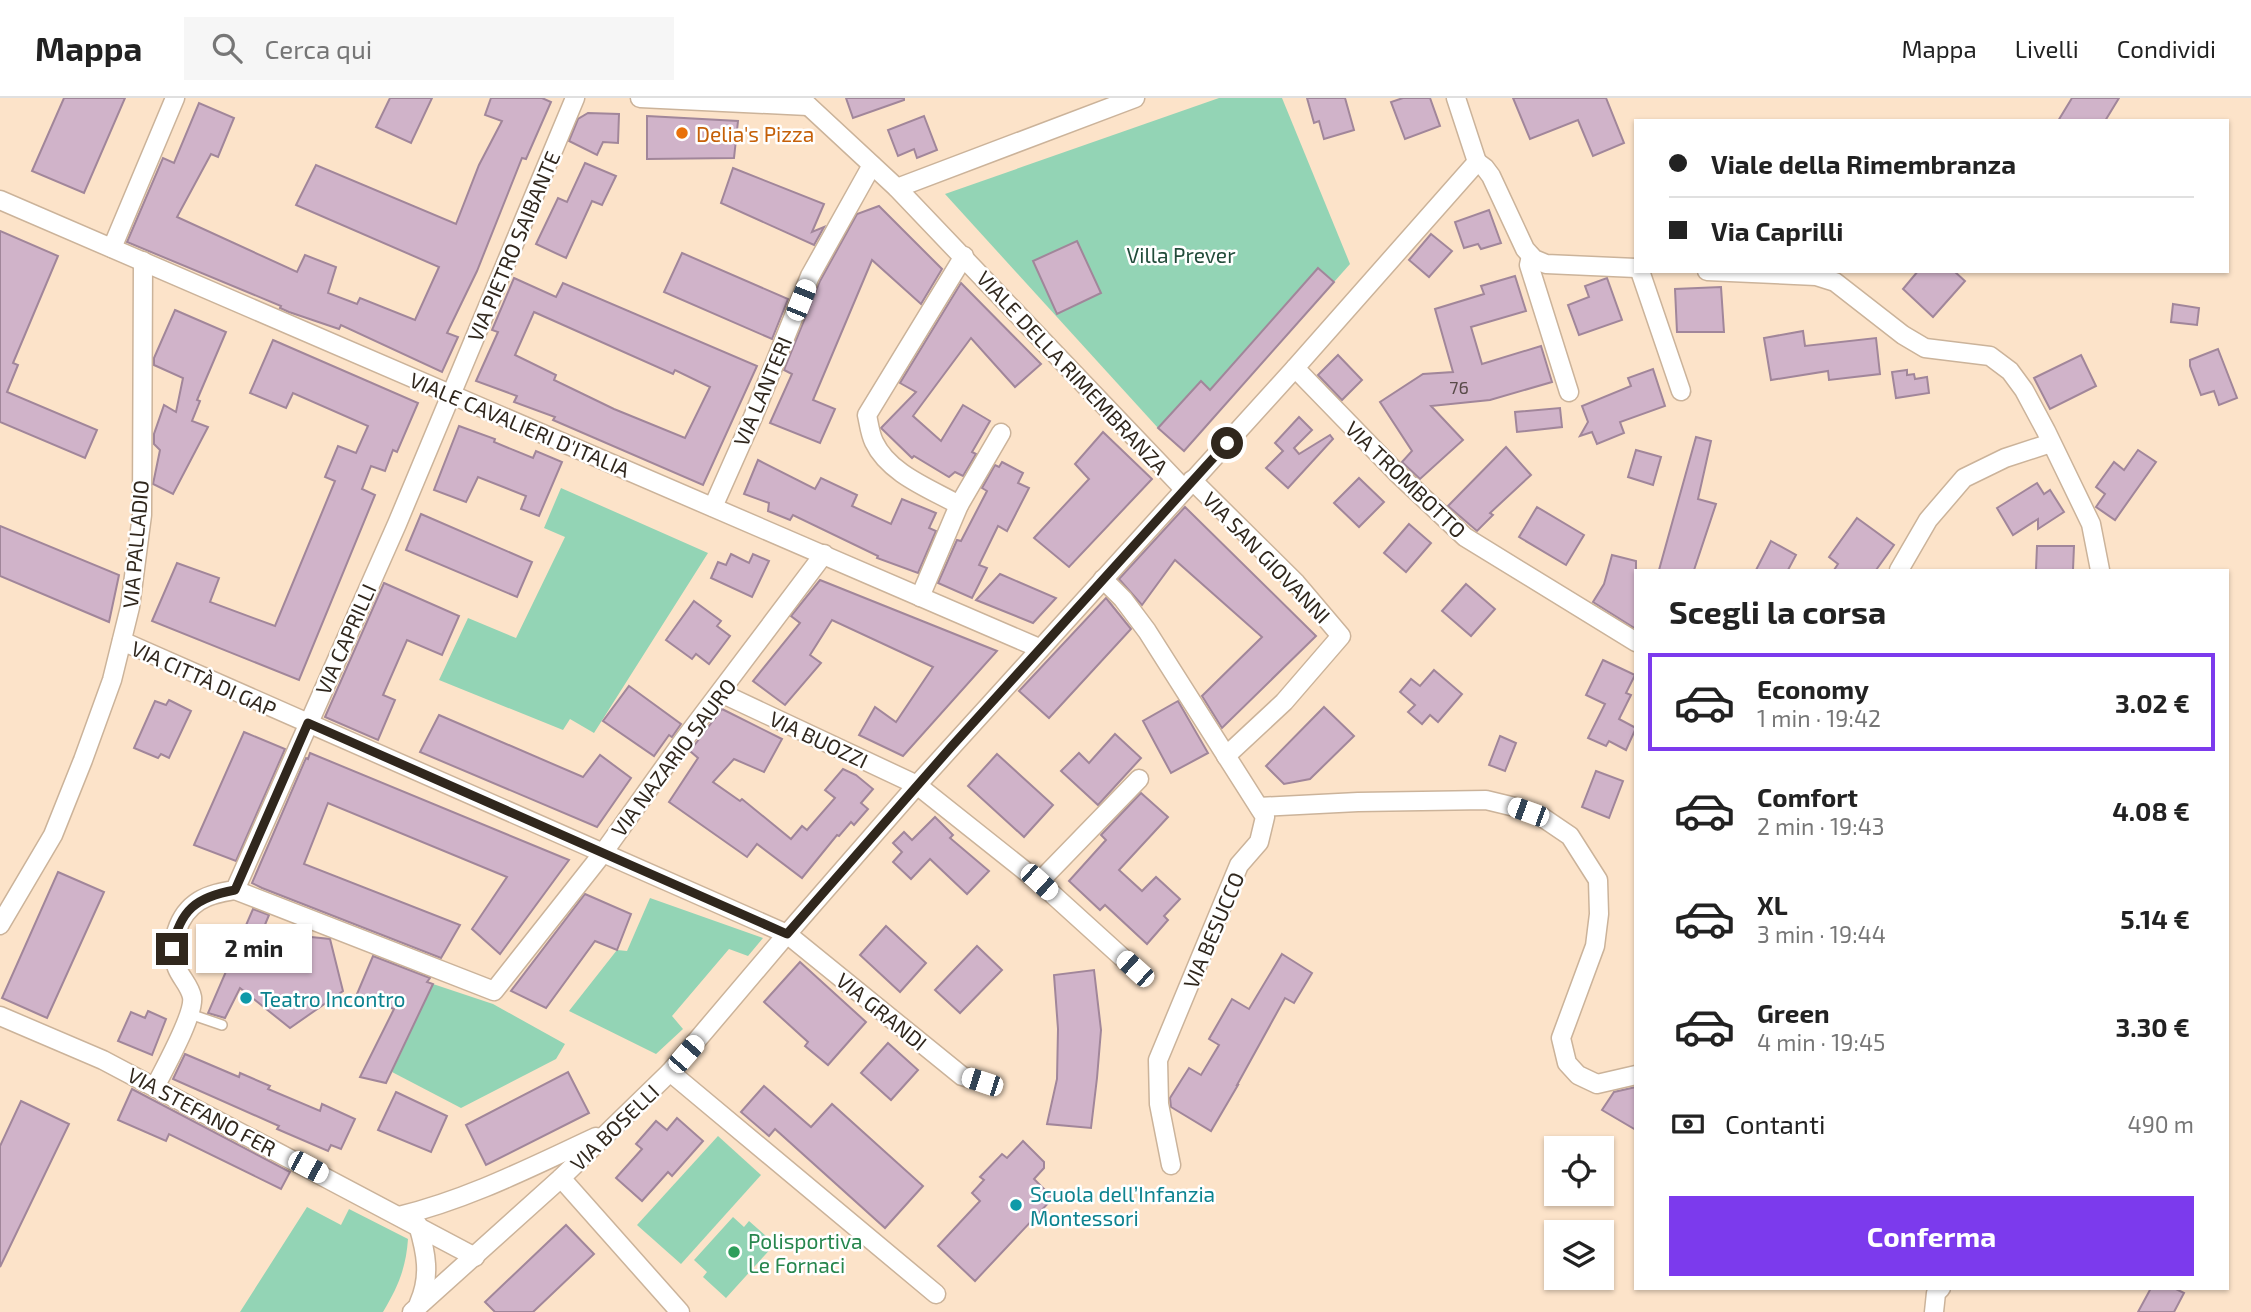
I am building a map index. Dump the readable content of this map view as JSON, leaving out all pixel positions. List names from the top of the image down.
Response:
{
  "streets": {
    "street": [
      "VIA PIETRO SAIBANTE",
      "VIALE DELLA RIMEMBRANZA",
      "VIA LANTERI",
      "VIALE CAVALIERI D'ITALIA",
      "VIA TROMBOTTO",
      "VIA PALLADIO",
      "VIA SAN GIOVANNI",
      "VIA CAPRILLI",
      "VIA CITTÀ DI GAP",
      "VIA BUOZZI",
      "VIA NAZARIO SAURO",
      "VIA BESUCCO",
      "VIA GRANDI",
      "VIA STEFANO FER",
      "VIA BOSELLI"
    ]
  },
  "crossings": [
    ["VIA PIETRO SAIBANTE", "VIALE CAVALIERI D'ITALIA"],
    ["VIA PIETRO SAIBANTE", "VIA CAPRILLI"],
    ["VIALE DELLA RIMEMBRANZA", "VIA LANTERI"],
    ["VIALE DELLA RIMEMBRANZA", "VIA TROMBOTTO"],
    ["VIALE DELLA RIMEMBRANZA", "VIA SAN GIOVANNI"],
    ["VIALE DELLA RIMEMBRANZA", "VIA BOSELLI"],
    ["VIA LANTERI", "VIALE CAVALIERI D'ITALIA"],
    ["VIALE CAVALIERI D'ITALIA", "VIA PALLADIO"],
    ["VIALE CAVALIERI D'ITALIA", "VIA CAPRILLI"],
    ["VIALE CAVALIERI D'ITALIA", "VIA NAZARIO SAURO"],
    ["VIALE CAVALIERI D'ITALIA", "VIA BOSELLI"],
    ["VIA PALLADIO", "VIA CITTÀ DI GAP"],
    ["VIA SAN GIOVANNI", "VIA BOSELLI"],
    ["VIA CAPRILLI", "VIA CITTÀ DI GAP"],
    ["VIA CAPRILLI", "VIA NAZARIO SAURO"],
    ["VIA CITTÀ DI GAP", "VIA NAZARIO SAURO"],
    ["VIA CITTÀ DI GAP", "VIA GRANDI"],
    ["VIA CITTÀ DI GAP", "VIA BOSELLI"],
    ["VIA BUOZZI", "VIA NAZARIO SAURO"],
    ["VIA BUOZZI", "VIA BOSELLI"],
    ["VIA GRANDI", "VIA BOSELLI"],
    ["VIA STEFANO FER", "VIA BOSELLI"]
  ],
  "parks": ["Villa Prever"],
  "places": [
    "Delia's Pizza",
    "Teatro Incontro",
    "Scuola dell’Infanzia Montessori",
    "Polisportiva Le Fornaci"
  ],
  "house_numbers": ["76"],
  "page": {
    "header": "Mappa",
    "search": "Cerca qui",
    "nav": ["Mappa", "Livelli", "Condividi"],
    "banner": ["Viale della Rimembranza", "Via Caprilli"],
    "heading": "Scegli la corsa",
    "list": [
      {
        "name": "Economy",
        "note": "1 min · 19:42",
        "value": "3.02 €"
      },
      {
        "name": "Comfort",
        "note": "2 min · 19:43",
        "value": "4.08 €"
      },
      {
        "name": "XL",
        "note": "3 min · 19:44",
        "value": "5.14 €"
      },
      {
        "name": "Green",
        "note": "4 min · 19:45",
        "value": "3.30 €"
      }
    ],
    "bubble": "2 min",
    "pay": ["Contanti", "490 m"],
    "buttons": "Conferma"
  }
}
